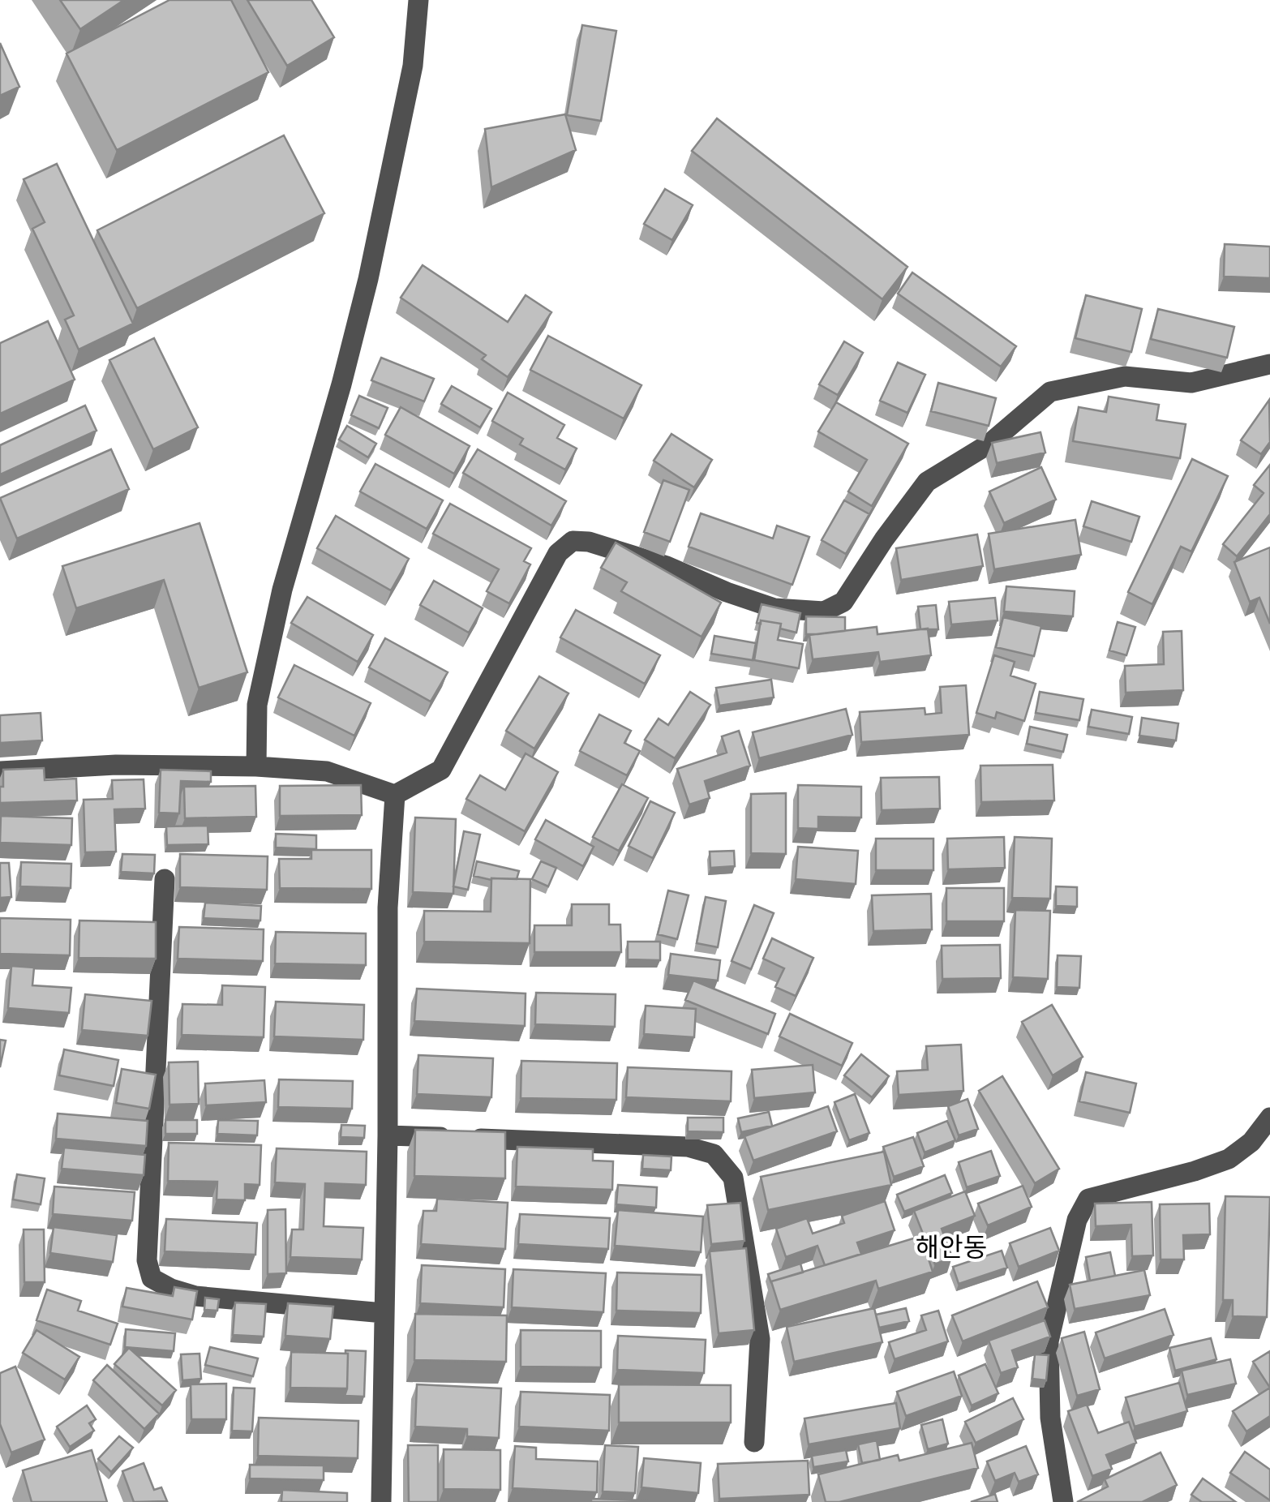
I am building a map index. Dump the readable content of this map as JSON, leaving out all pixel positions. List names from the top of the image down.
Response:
{
  "districts": ["해안동"]
}
